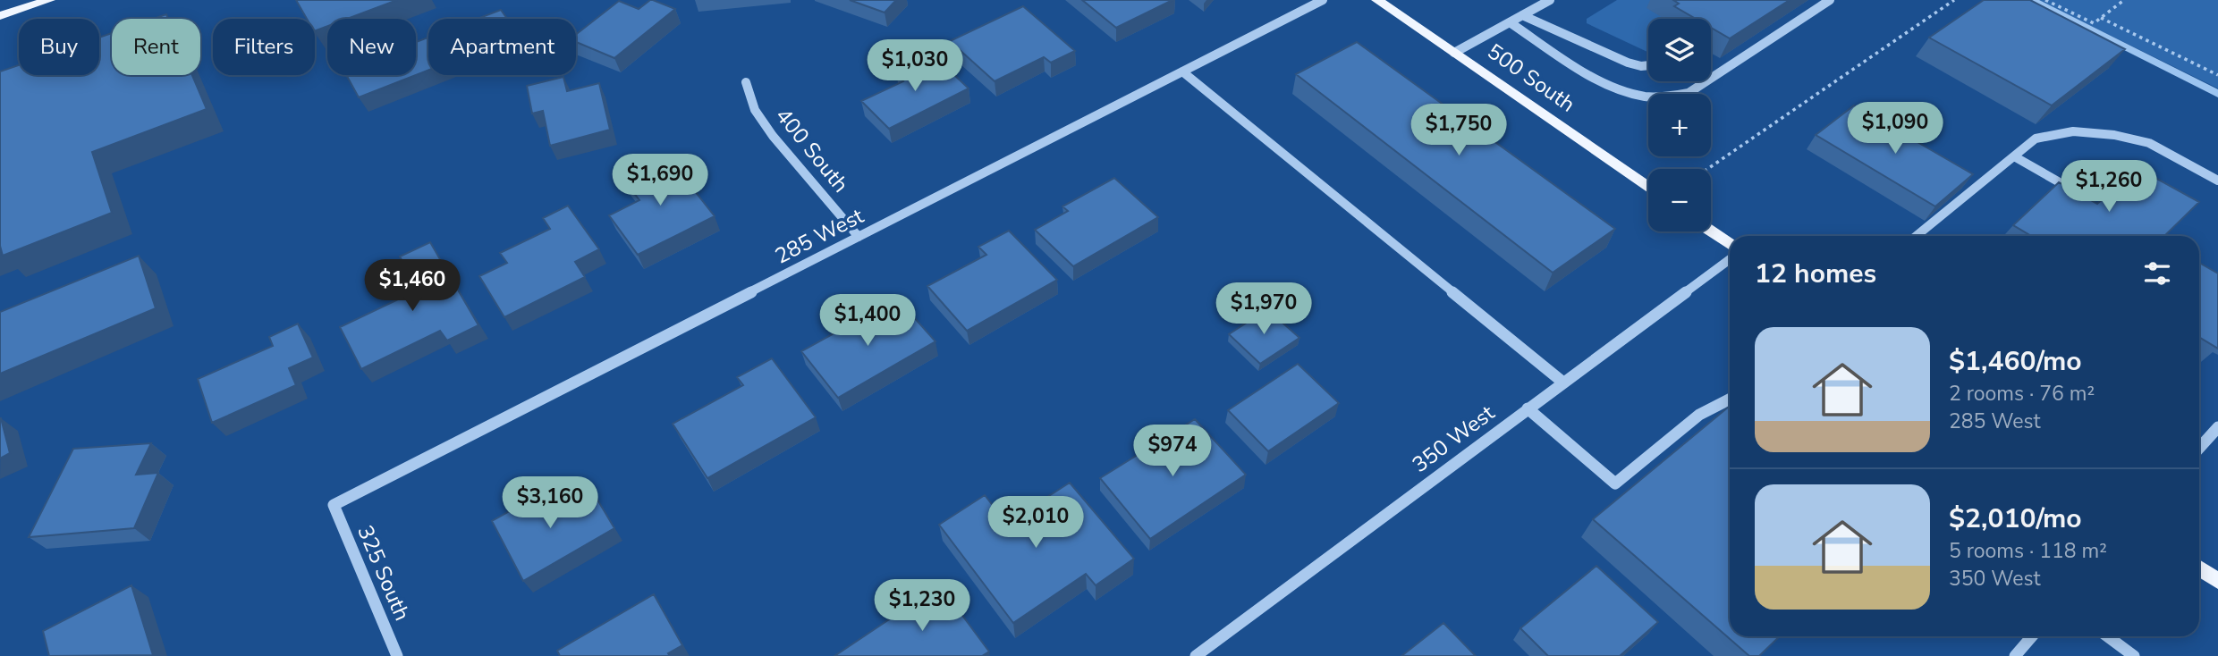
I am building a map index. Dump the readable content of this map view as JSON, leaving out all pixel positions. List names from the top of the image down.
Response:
{
  "streets": {
    "main road": ["500 South"],
    "street": [
      "400 South",
      "285 West",
      "350 West",
      "325 South"
    ]
  },
  "crossings": [
    ["400 South", "285 West"],
    ["285 West", "325 South"]
  ],
  "page": {
    "map_buttons": ["+", "−"],
    "chip": [
      "Buy",
      "Rent",
      "Filters",
      "New",
      "Apartment"
    ],
    "price": [
      "$1,030",
      "$1,090",
      "$1,750",
      "$1,690",
      "$1,260",
      "$1,460",
      "$1,970",
      "$1,400",
      "$974",
      "$3,160",
      "$2,010",
      "$1,230"
    ],
    "heading": "12 homes",
    "list": [
      {
        "name": "$1,460/mo",
        "note": "2 rooms · 76 m² · 285 West"
      },
      {
        "name": "$2,010/mo",
        "note": "5 rooms · 118 m² · 350 West"
      }
    ]
  }
}
